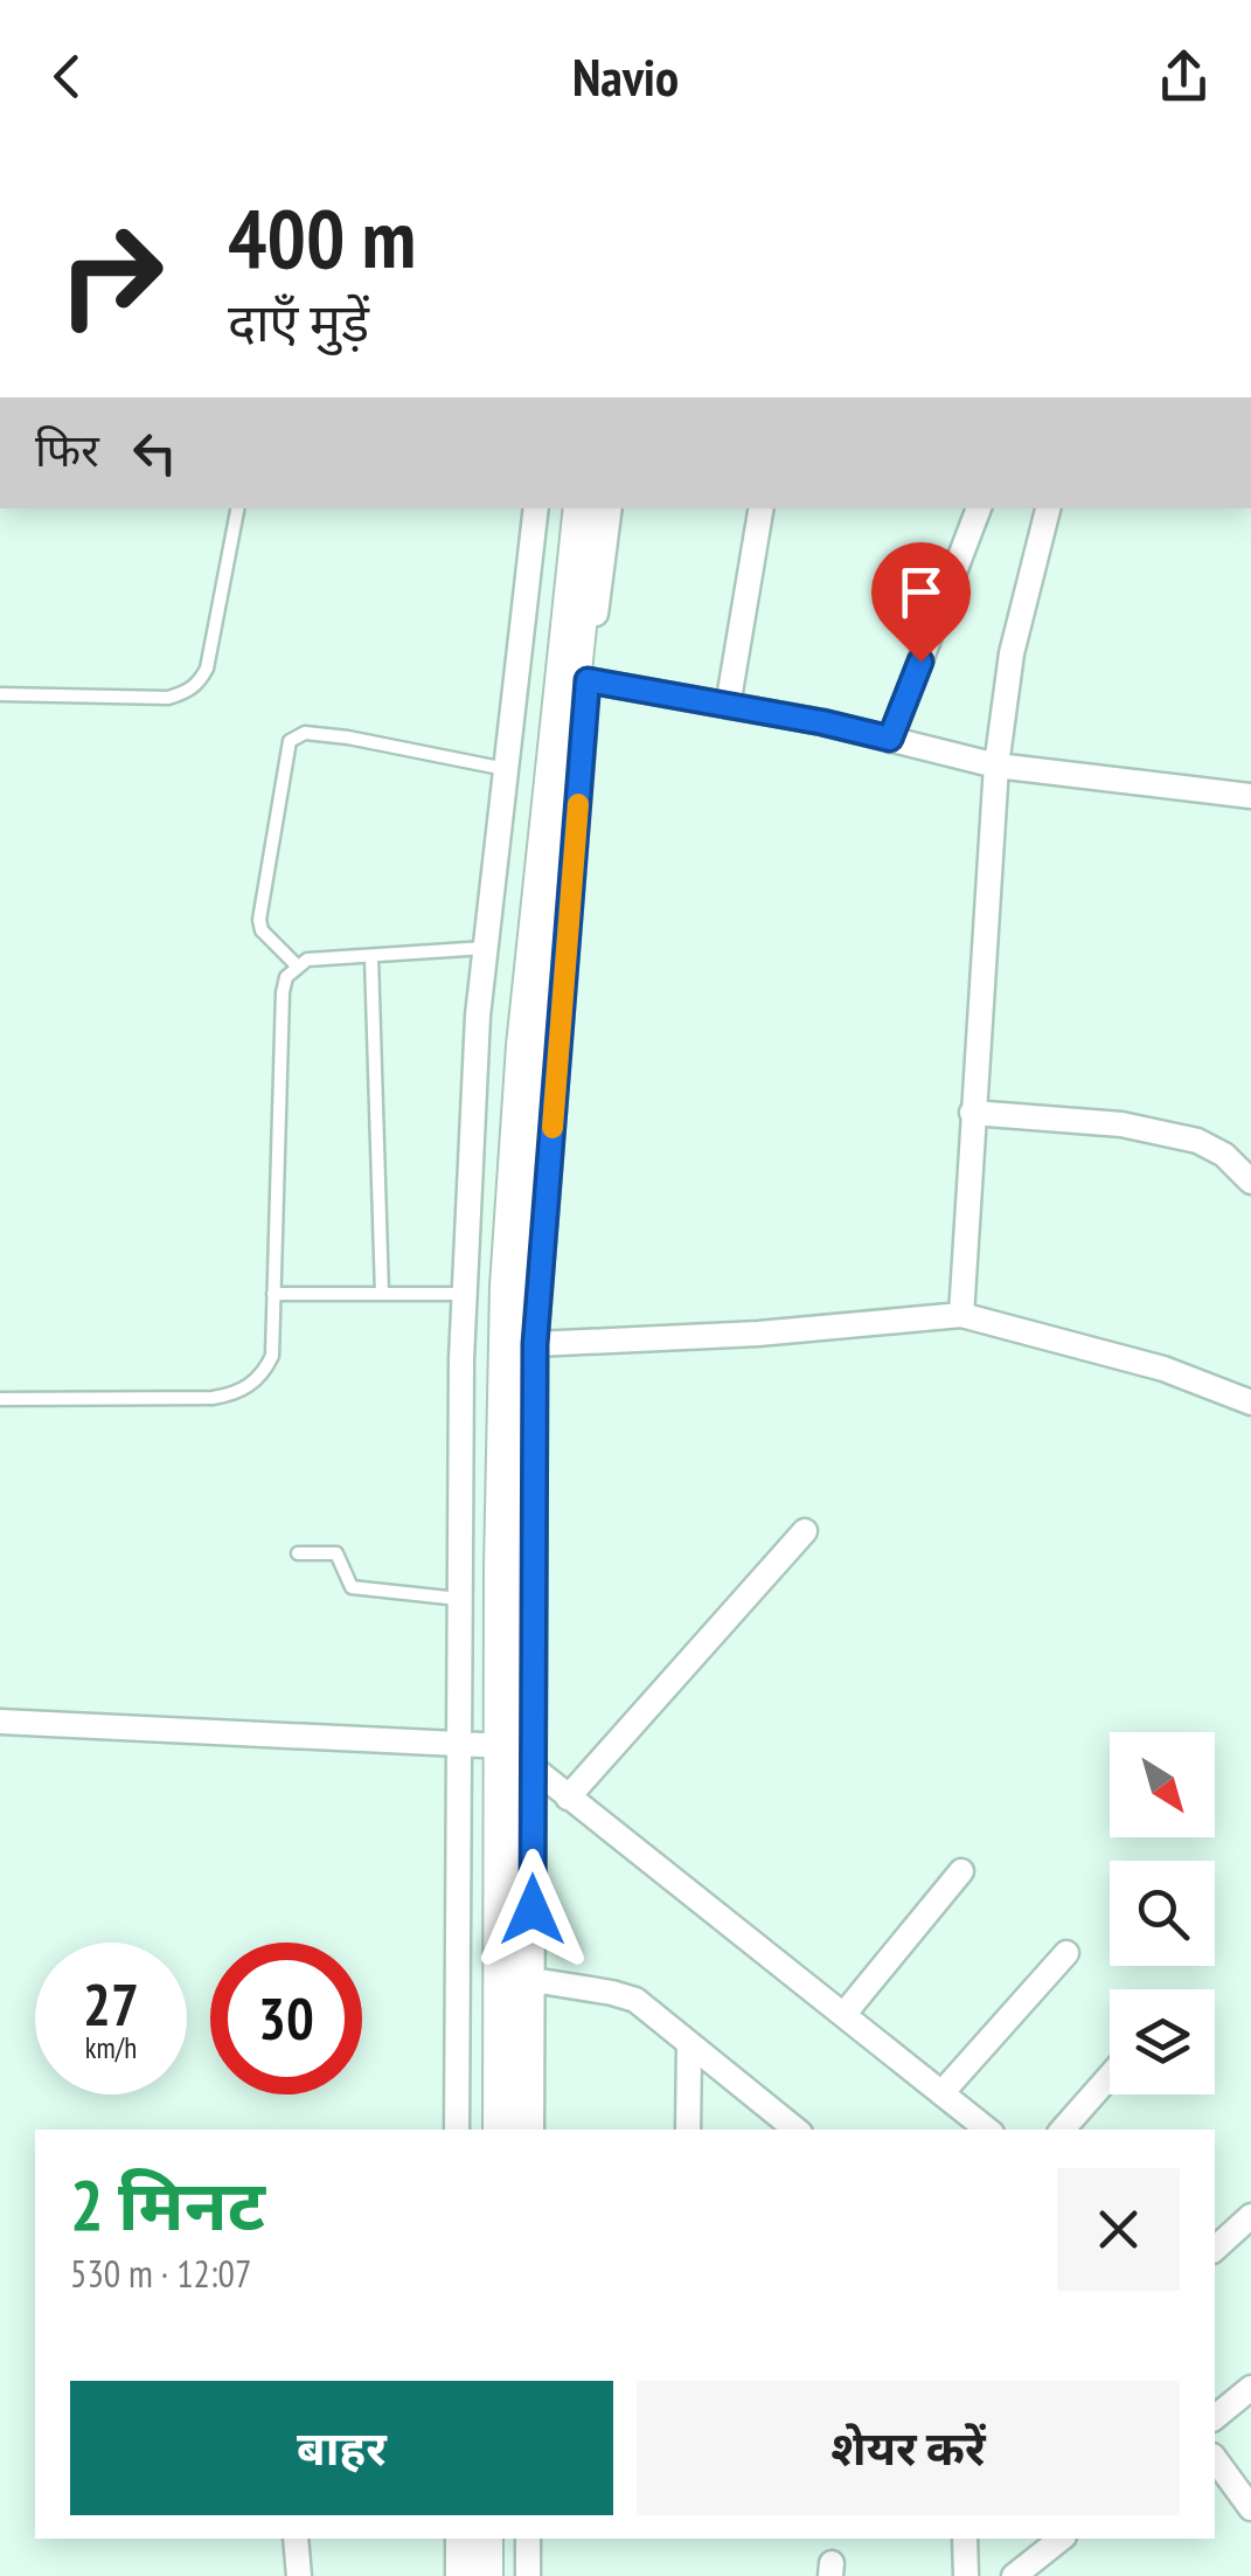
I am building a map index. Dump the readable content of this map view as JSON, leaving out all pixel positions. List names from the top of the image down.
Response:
{
  "north": "bottom right",
  "page": {
    "header": "Navio",
    "turn": ["400 m", "दाएँ मुड़ें"],
    "then": "फिर",
    "speed": "27 km/h",
    "limit": "30",
    "heading": ["2 मिनट", "530 m · 12:07"],
    "buttons": ["बाहर", "शेयर करें"]
  }
}
